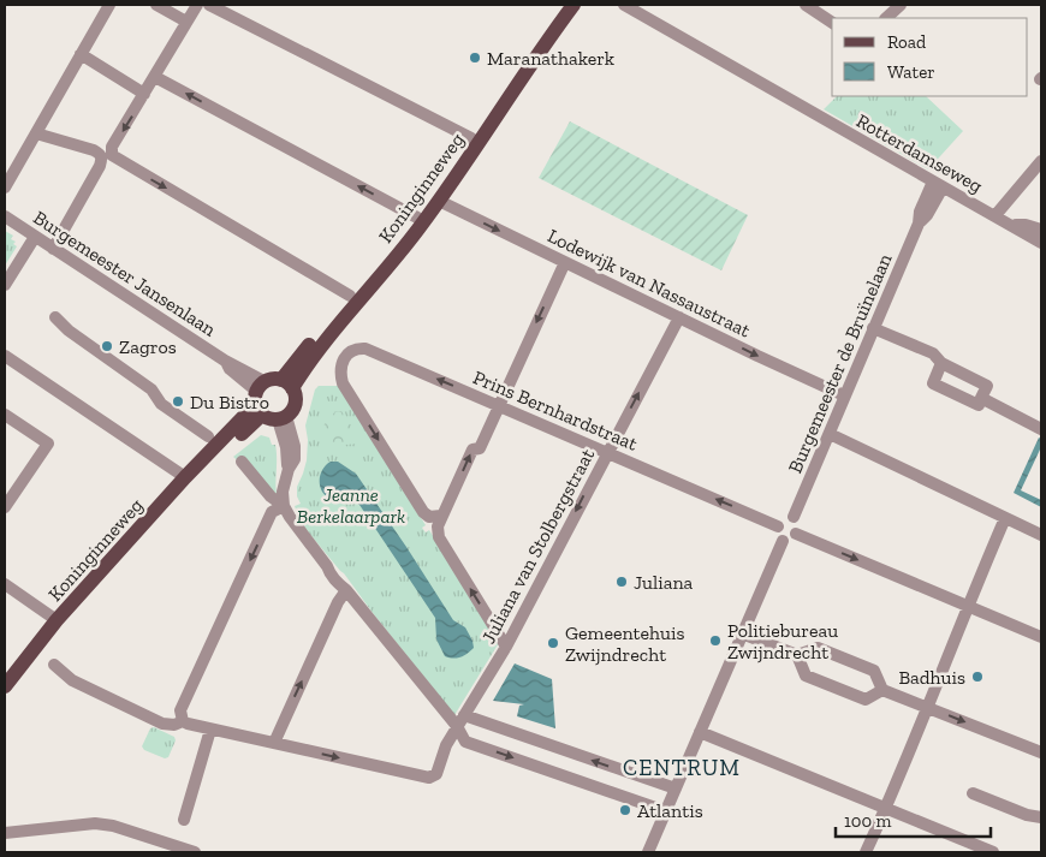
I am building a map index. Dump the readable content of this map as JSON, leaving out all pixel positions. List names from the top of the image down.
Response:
{
  "streets": {
    "main road": ["Koninginneweg"],
    "street": [
      "Rotterdamseweg",
      "Burgemeester Jansenlaan",
      "Lodewijk van Nassaustraat",
      "Burgemeester de Bruïnelaan",
      "Prins Bernhardstraat",
      "Juliana van Stolbergstraat"
    ]
  },
  "crossings": [
    ["Rotterdamseweg", "Burgemeester de Bruïnelaan"],
    ["Koninginneweg", "Burgemeester Jansenlaan"],
    ["Koninginneweg", "Lodewijk van Nassaustraat"],
    ["Lodewijk van Nassaustraat", "Burgemeester de Bruïnelaan"],
    ["Lodewijk van Nassaustraat", "Juliana van Stolbergstraat"],
    ["Burgemeester de Bruïnelaan", "Prins Bernhardstraat"],
    ["Prins Bernhardstraat", "Juliana van Stolbergstraat"]
  ],
  "one_way": ["Lodewijk van Nassaustraat"],
  "districts": ["CENTRUM"],
  "parks": ["Jeanne Berkelaarpark"],
  "places": [
    "Maranathakerk",
    "Zagros",
    "Du Bistro",
    "Juliana",
    "Politiebureau Zwijndrecht",
    "Gemeentehuis Zwijndrecht",
    "Badhuis",
    "Atlantis"
  ],
  "legend": ["Road", "Water"],
  "scale_bar": "100 m"
}
